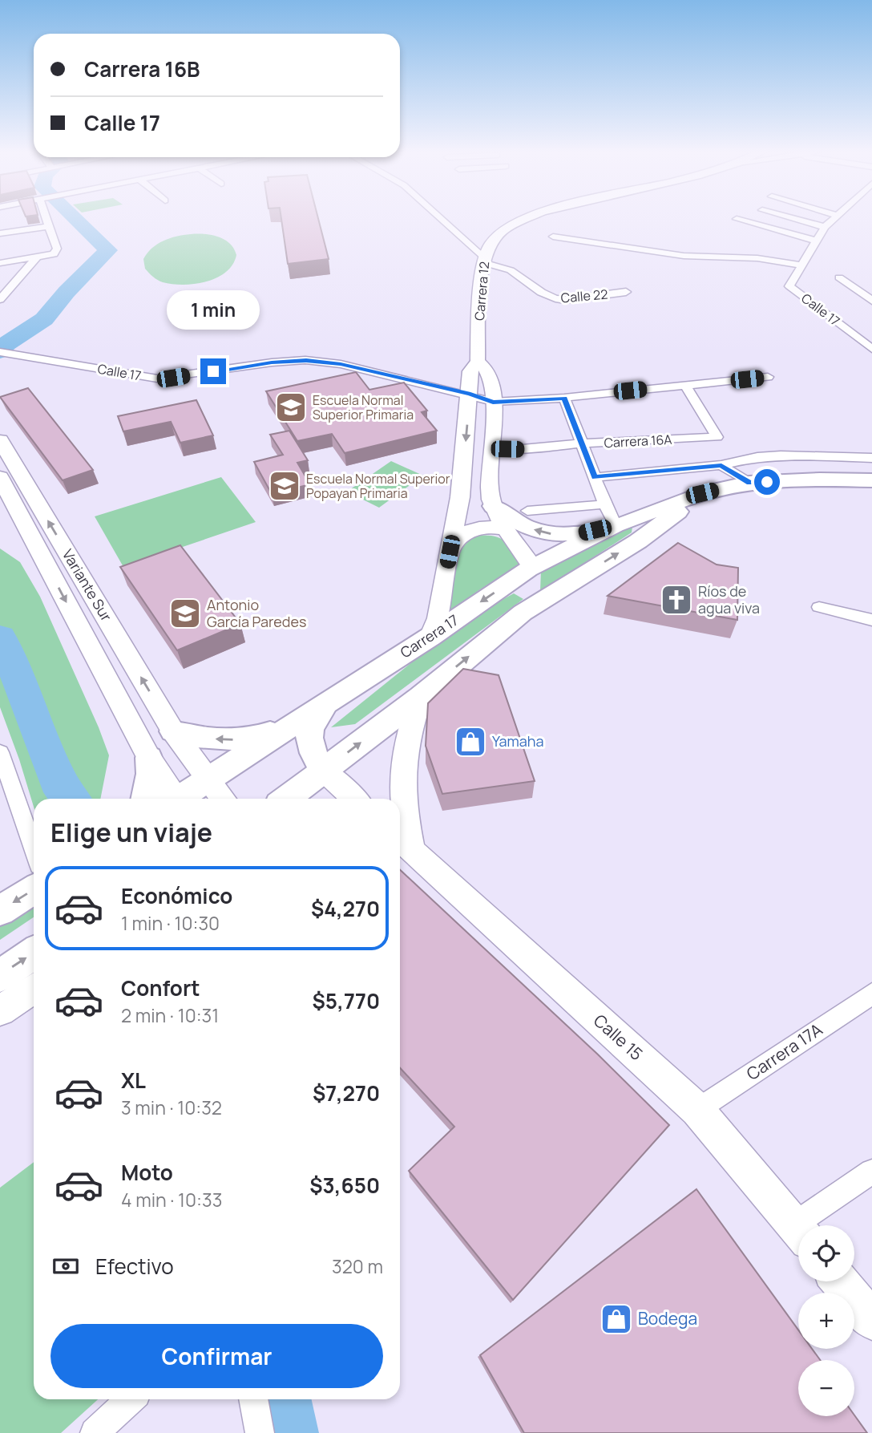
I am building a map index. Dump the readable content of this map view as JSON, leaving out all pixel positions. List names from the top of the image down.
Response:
{
  "streets": {
    "main road": ["Carrera 17"],
    "street": [
      "Carrera 12",
      "Calle 22",
      "Calle 17",
      "Carrera 16A",
      "Variante Sur",
      "Calle 15",
      "Carrera 17A"
    ]
  },
  "crossings": [
    ["Carrera 12", "Calle 22"],
    ["Carrera 12", "Calle 17"],
    ["Carrera 12", "Carrera 17"],
    ["Variante Sur", "Carrera 17"],
    ["Carrera 17", "Calle 15"],
    ["Calle 15", "Carrera 17A"]
  ],
  "places": {
    "school or university": ["Escuela Normal Superior Primaria", "Escuela Normal Superior Popayan Primaria", "Antonio García Paredes"],
    "church": ["Ríos de agua viva"],
    "shop": ["Yamaha", "Bodega"]
  },
  "page": {
    "banner": ["Carrera 16B", "Calle 17"],
    "bubble": "1 min",
    "heading": "Elige un viaje",
    "list": [
      {
        "name": "Económico",
        "note": "1 min · 10:30",
        "value": "$4,270"
      },
      {
        "name": "Confort",
        "note": "2 min · 10:31",
        "value": "$5,770"
      },
      {
        "name": "XL",
        "note": "3 min · 10:32",
        "value": "$7,270"
      },
      {
        "name": "Moto",
        "note": "4 min · 10:33",
        "value": "$3,650"
      }
    ],
    "map_buttons": ["+", "−"],
    "pay": ["Efectivo", "320 m"],
    "buttons": "Confirmar"
  }
}
